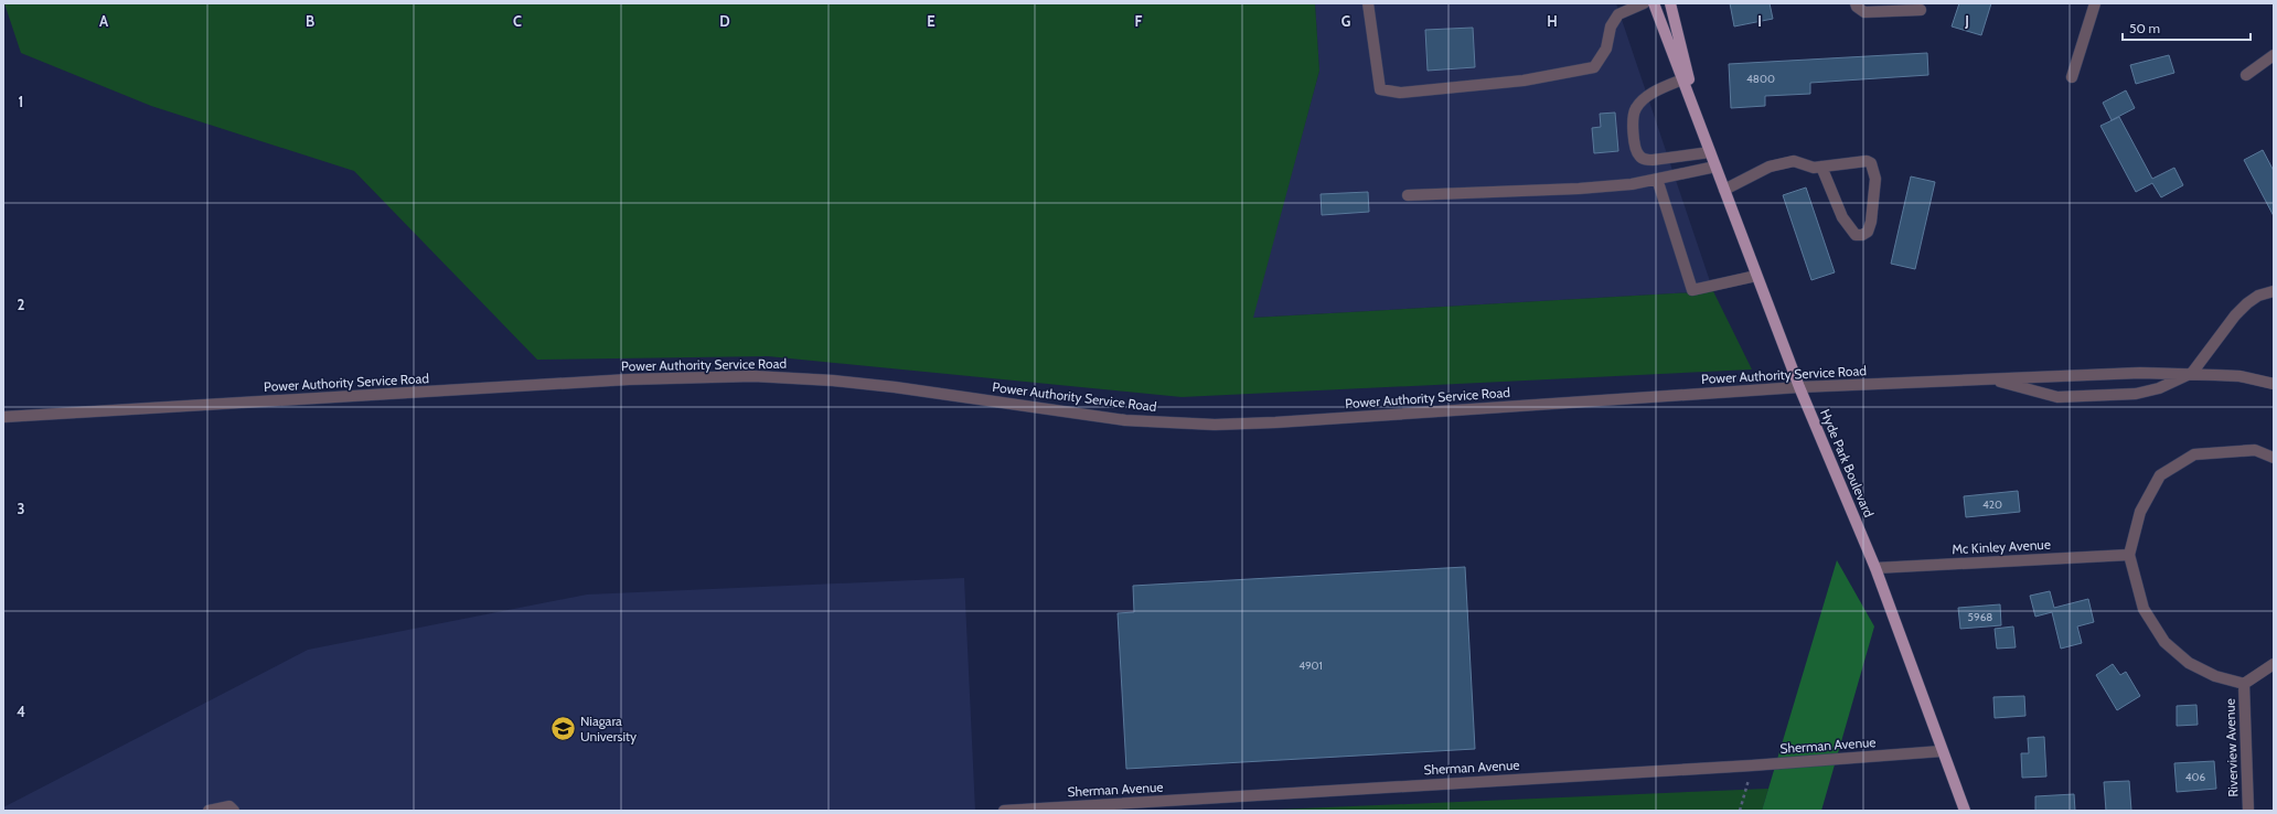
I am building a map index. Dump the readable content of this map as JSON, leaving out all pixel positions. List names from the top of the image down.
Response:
{
  "streets": {
    "main road": ["Hyde Park Boulevard"],
    "street": [
      "Power Authority Service Road",
      "Mc Kinley Avenue",
      "Sherman Avenue",
      "Riverview Avenue"
    ]
  },
  "crossings": [
    ["Power Authority Service Road", "Hyde Park Boulevard"],
    ["Hyde Park Boulevard", "Mc Kinley Avenue"],
    ["Hyde Park Boulevard", "Sherman Avenue"]
  ],
  "places": {
    "school or university": ["Niagara University"]
  },
  "house_numbers": [
    "4800",
    "420",
    "5968",
    "4901",
    "406"
  ],
  "scale_bar": "50 m",
  "grid": {
    "columns": [
      "A",
      "B",
      "C",
      "D",
      "E",
      "F",
      "G",
      "H",
      "I",
      "J"
    ],
    "rows": [
      "1",
      "2",
      "3",
      "4"
    ]
  }
}
